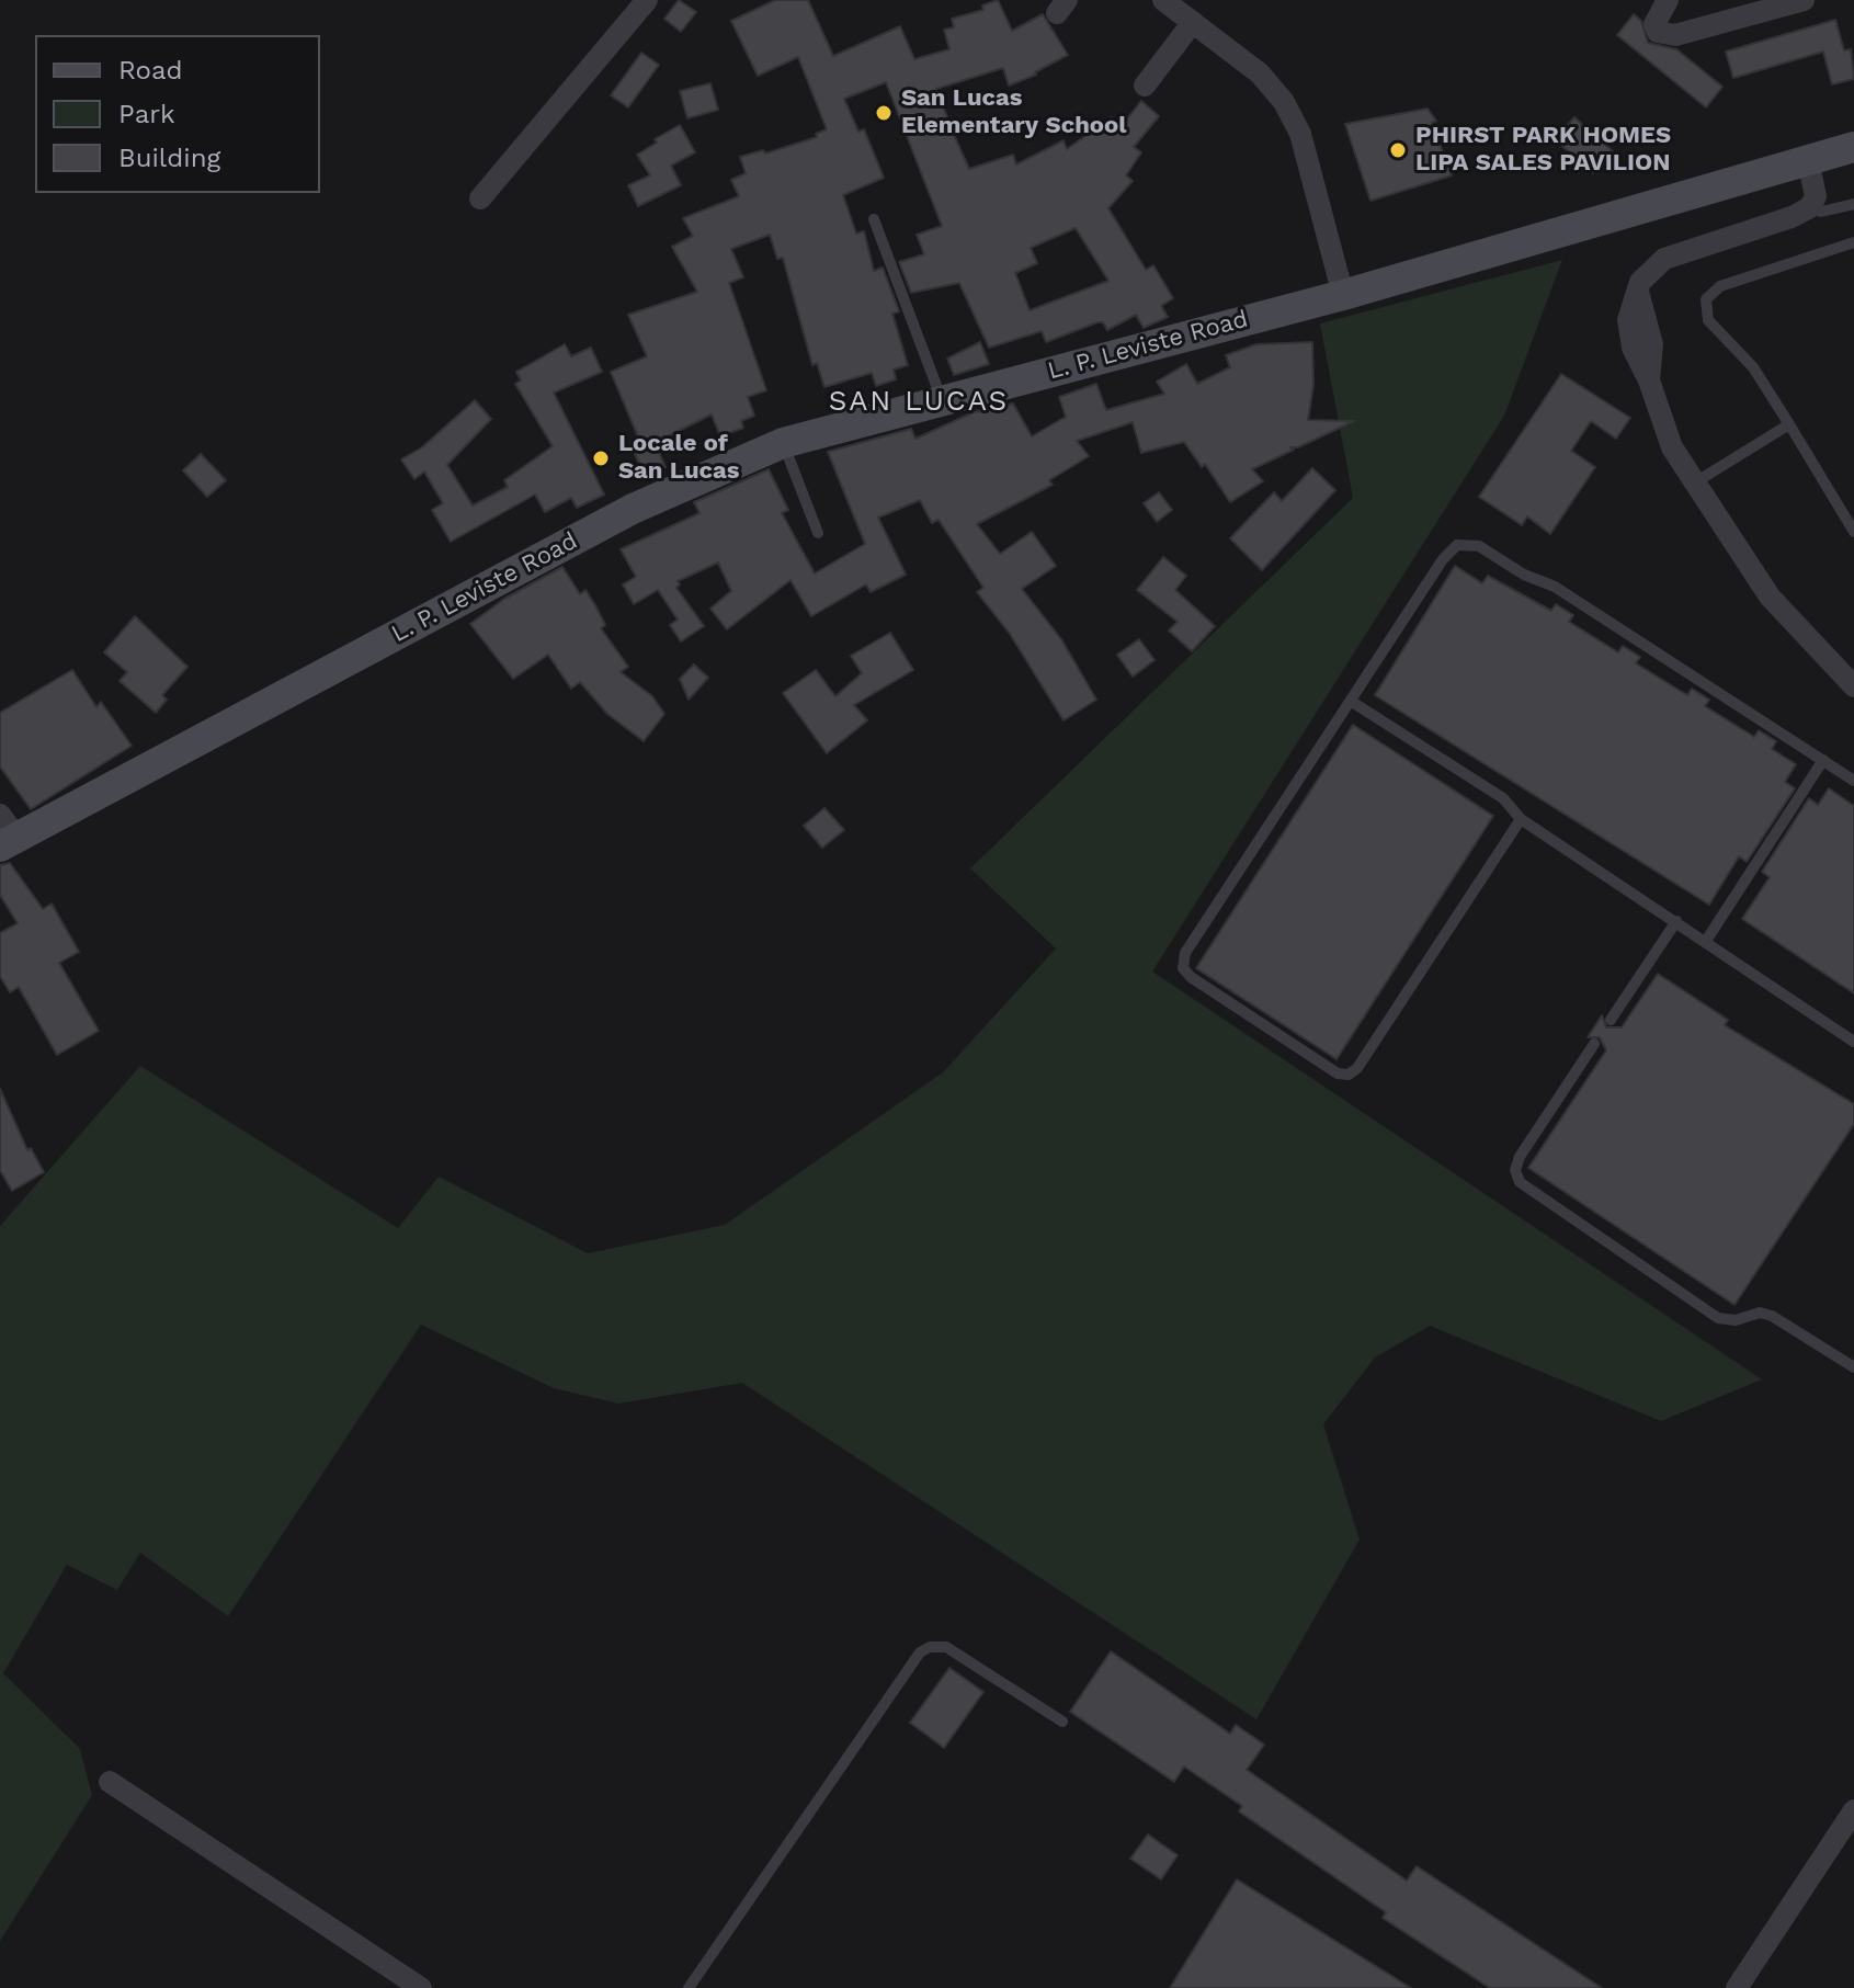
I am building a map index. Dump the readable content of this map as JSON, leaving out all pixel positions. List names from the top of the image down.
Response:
{
  "streets": {
    "main road": ["L. P. Leviste Road"]
  },
  "districts": ["SAN LUCAS"],
  "places": ["San Lucas Elementary School", "PHIRST PARK HOMES LIPA SALES PAVILION", "Locale of San Lucas"],
  "legend": ["Road", "Park", "Building"]
}
